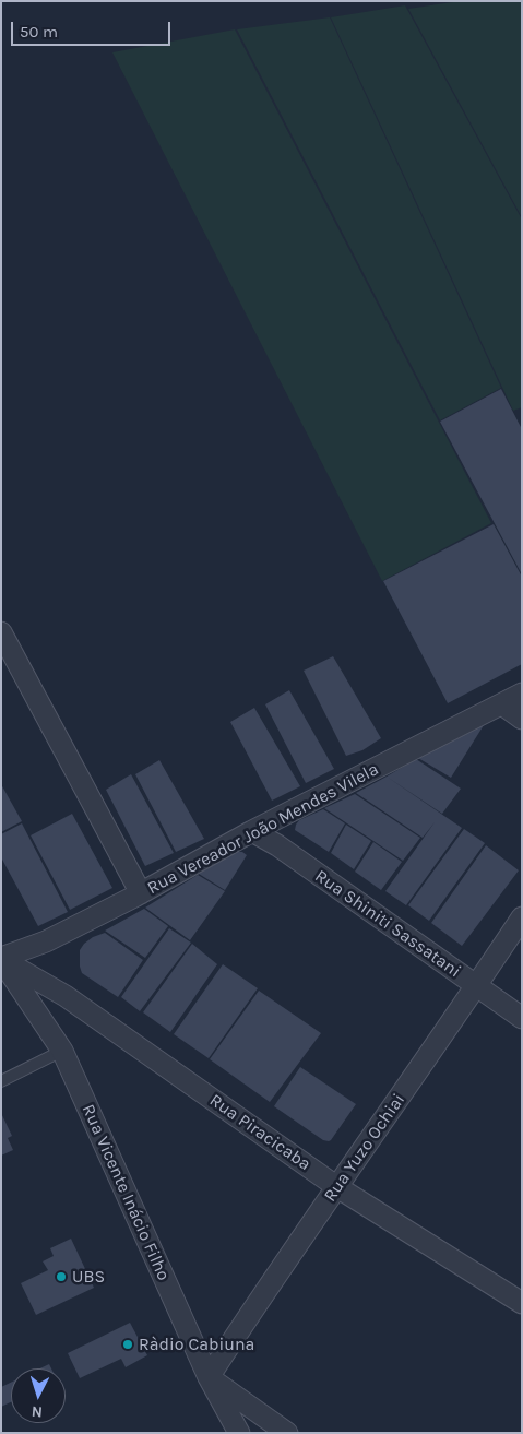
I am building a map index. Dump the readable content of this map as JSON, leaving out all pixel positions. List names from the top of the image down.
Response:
{
  "streets": {
    "street": [
      "Rua Vereador João Mendes Vilela",
      "Rua Shiniti Sassatani",
      "Rua Piracicaba",
      "Rua Yuzo Ochiai",
      "Rua Vicente Inácio Filho"
    ]
  },
  "crossings": [
    ["Rua Vereador João Mendes Vilela", "Rua Shiniti Sassatani"],
    ["Rua Vereador João Mendes Vilela", "Rua Piracicaba"],
    ["Rua Vereador João Mendes Vilela", "Rua Vicente Inácio Filho"],
    ["Rua Shiniti Sassatani", "Rua Yuzo Ochiai"],
    ["Rua Piracicaba", "Rua Yuzo Ochiai"],
    ["Rua Piracicaba", "Rua Vicente Inácio Filho"],
    ["Rua Yuzo Ochiai", "Rua Vicente Inácio Filho"]
  ],
  "places": ["UBS", "Ràdio Cabiuna"],
  "scale_bar": "50 m",
  "north": "bottom"
}
